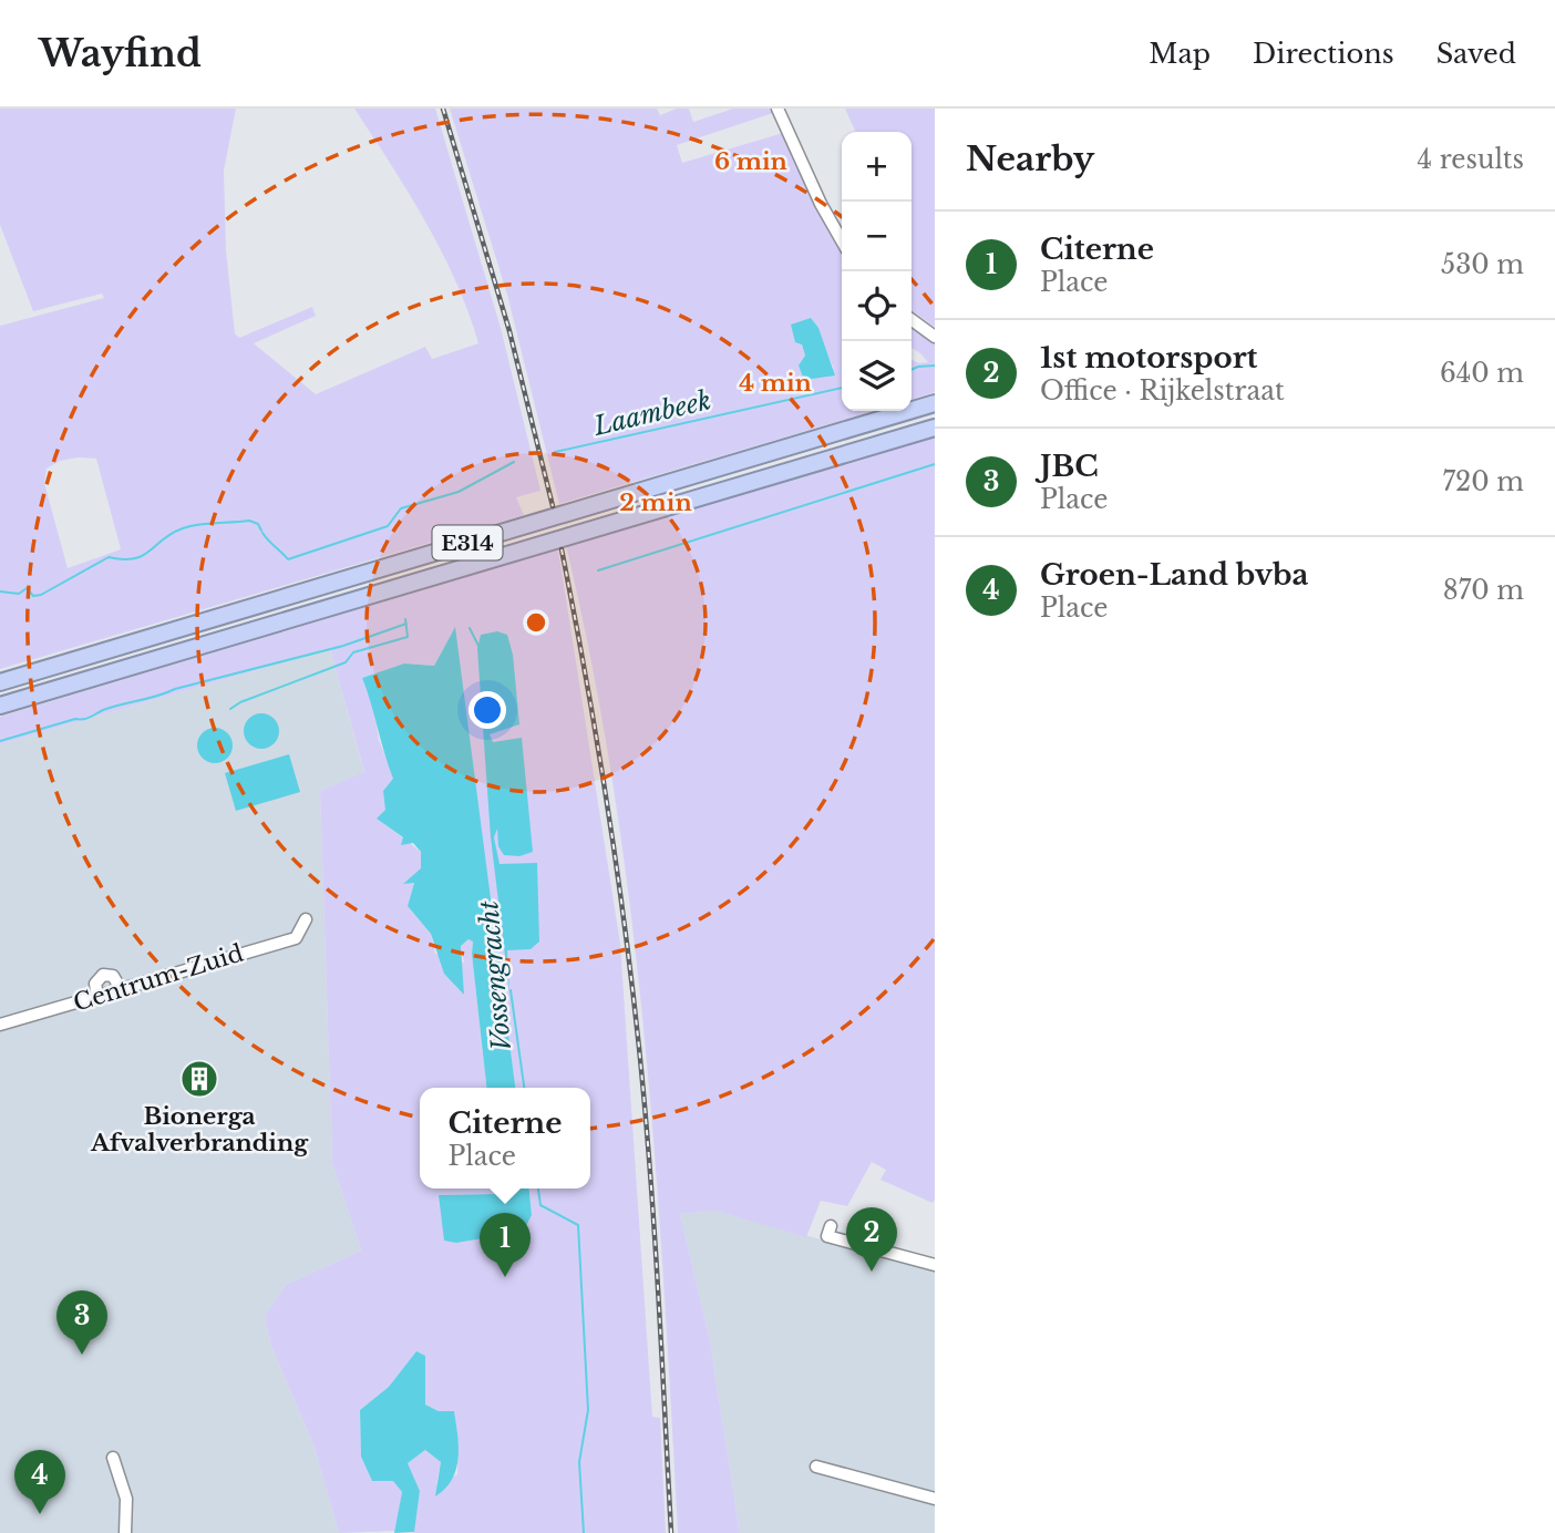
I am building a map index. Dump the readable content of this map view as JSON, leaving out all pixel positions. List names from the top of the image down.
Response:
{
  "streets": {
    "highway": ["E314"],
    "street": ["Centrum-Zuid"]
  },
  "water": ["Laambeek", "Vossengracht"],
  "places": {
    "building": ["Bionerga Afvalverbranding"]
  },
  "page": {
    "header": "Wayfind",
    "nav": ["Map", "Directions", "Saved"],
    "heading": ["Nearby", "4 results"],
    "map_buttons": ["+", "−"],
    "list": [
      {
        "mark": "1",
        "name": "Citerne",
        "note": "Place",
        "value": "530 m"
      },
      {
        "mark": "2",
        "name": "1st motorsport",
        "note": "Office · Rijkelstraat",
        "value": "640 m"
      },
      {
        "mark": "3",
        "name": "JBC",
        "note": "Place",
        "value": "720 m"
      },
      {
        "mark": "4",
        "name": "Groen-Land bvba",
        "note": "Place",
        "value": "870 m"
      }
    ],
    "popup": ["Citerne", "Place"],
    "pins": [
      "2",
      "1",
      "3",
      "4"
    ]
  },
  "rings": ["6 min", "4 min", "2 min"]
}
